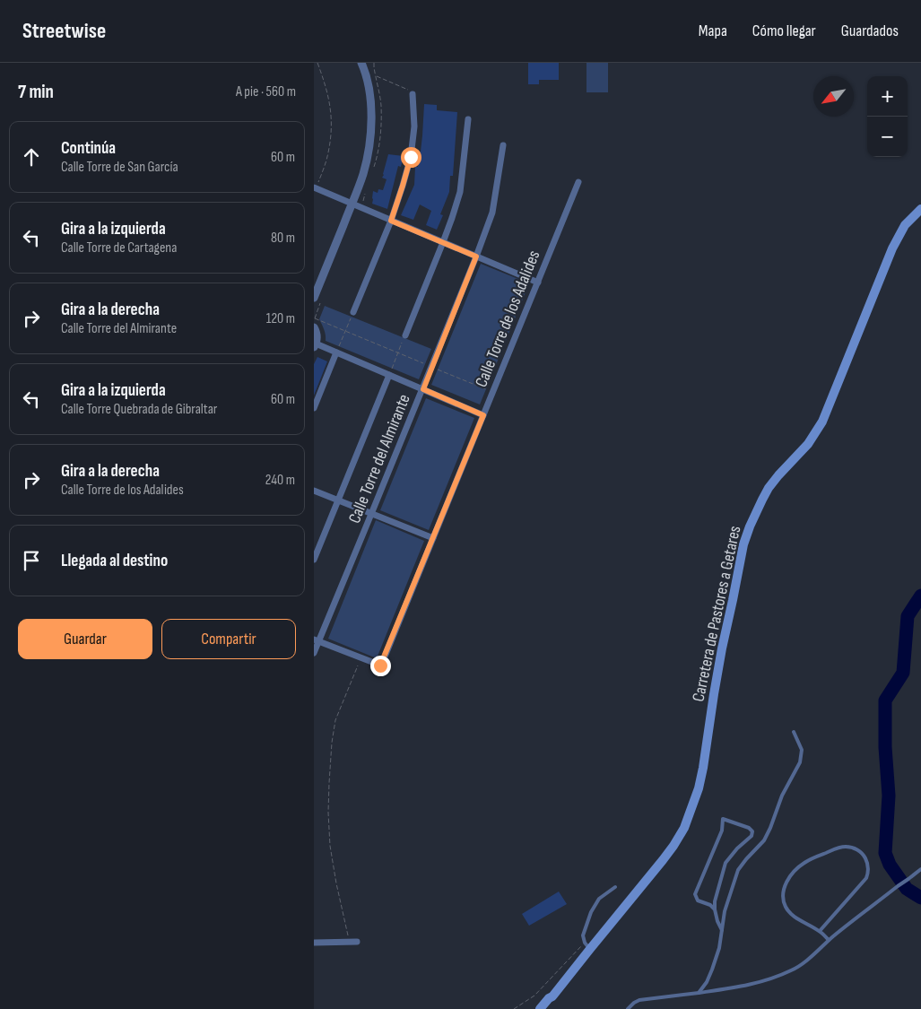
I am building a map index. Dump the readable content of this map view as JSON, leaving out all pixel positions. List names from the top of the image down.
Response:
{
  "streets": {
    "main road": ["Carretera de Pastores a Getares"],
    "street": ["Calle Torre de los Adalides", "Calle Torre del Almirante"]
  },
  "north": "bottom left",
  "page": {
    "header": "Streetwise",
    "nav": ["Mapa", "Cómo llegar", "Guardados"],
    "heading": ["7 min", "A pie · 560 m"],
    "map_buttons": ["+", "−"],
    "list": [
      ["Continúa", "Calle Torre de San García", "60 m"],
      ["Gira a la izquierda", "Calle Torre de Cartagena", "80 m"],
      ["Gira a la derecha", "Calle Torre del Almirante", "120 m"],
      ["Gira a la izquierda", "Calle Torre Quebrada de Gibraltar", "60 m"],
      ["Gira a la derecha", "Calle Torre de los Adalides", "240 m"],
      "Llegada al destino"
    ],
    "buttons": ["Guardar", "Compartir"]
  }
}
